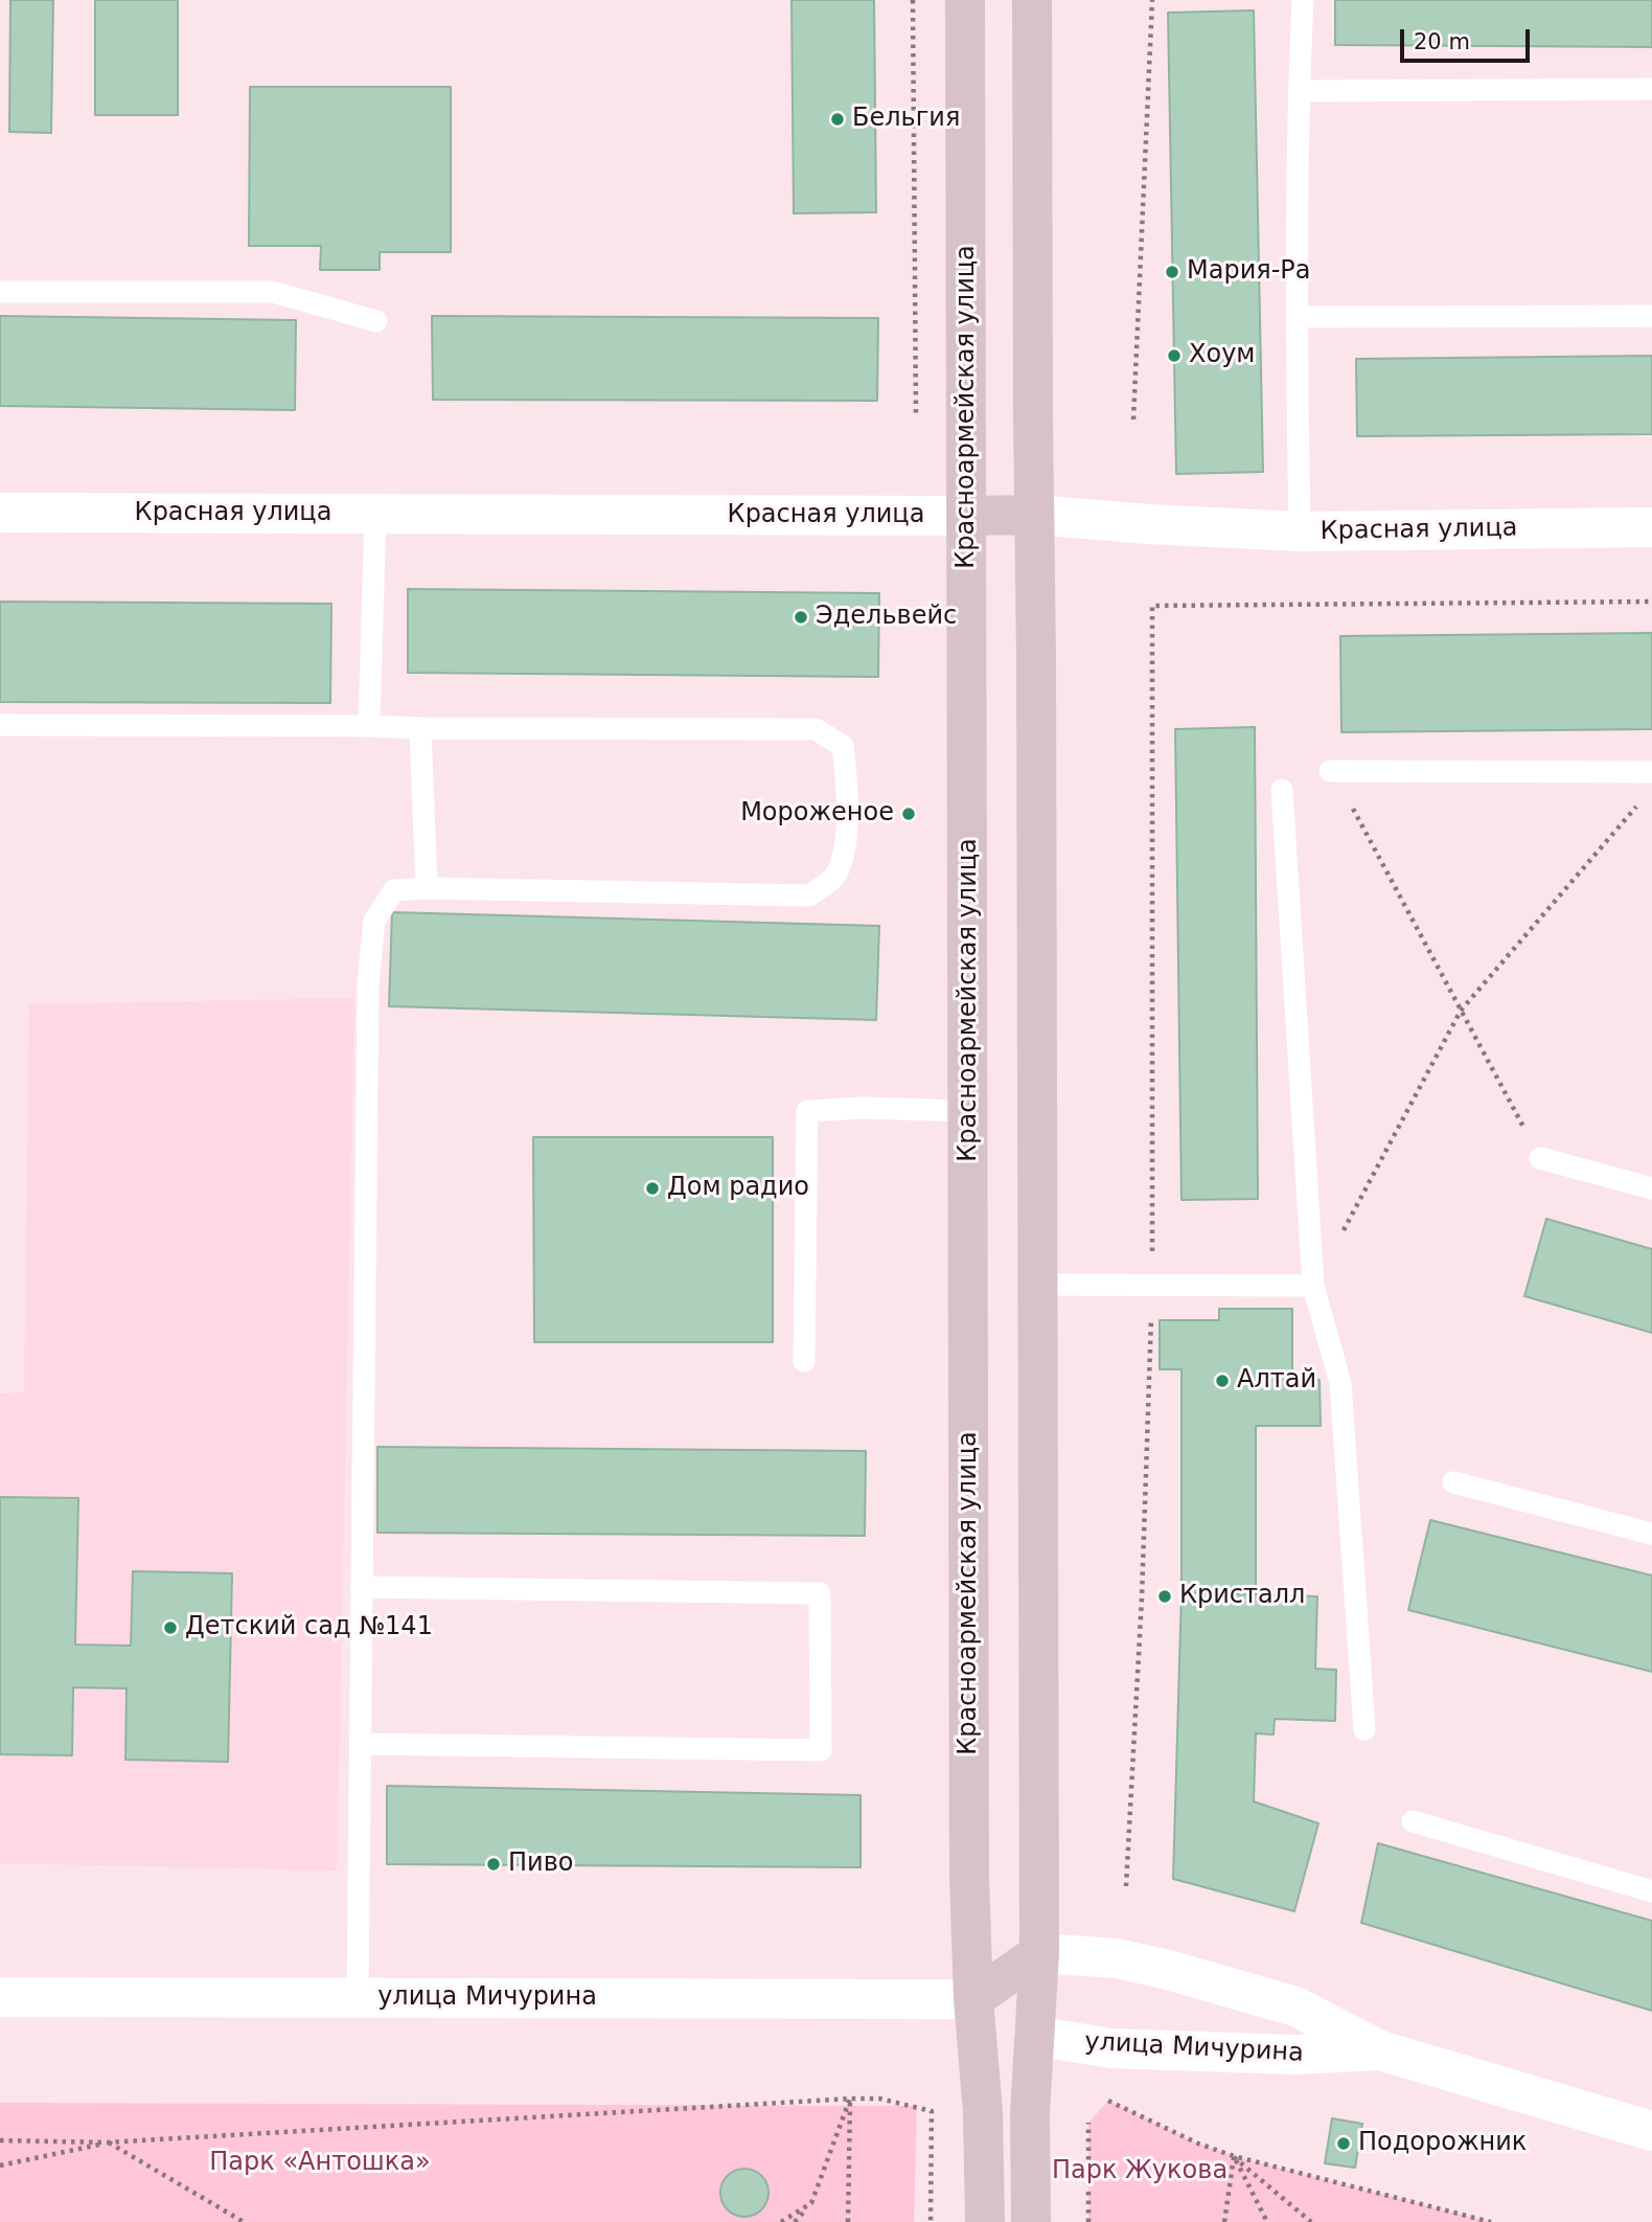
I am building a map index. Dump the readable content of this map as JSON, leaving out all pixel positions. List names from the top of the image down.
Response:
{
  "streets": {
    "main road": ["Красноармейская улица", "Красная улица", "улица Мичурина"]
  },
  "crossings": [
    ["Красноармейская улица", "Красная улица"],
    ["Красноармейская улица", "улица Мичурина"]
  ],
  "parks": ["Парк «Антошка»", "Парк Жукова"],
  "places": [
    "Бельгия",
    "Мария-Ра",
    "Хоум",
    "Эдельвейс",
    "Мороженое",
    "Дом радио",
    "Алтай",
    "Кристалл",
    "Детский сад №141",
    "Пиво",
    "Подорожник"
  ],
  "scale_bar": "20 m"
}
